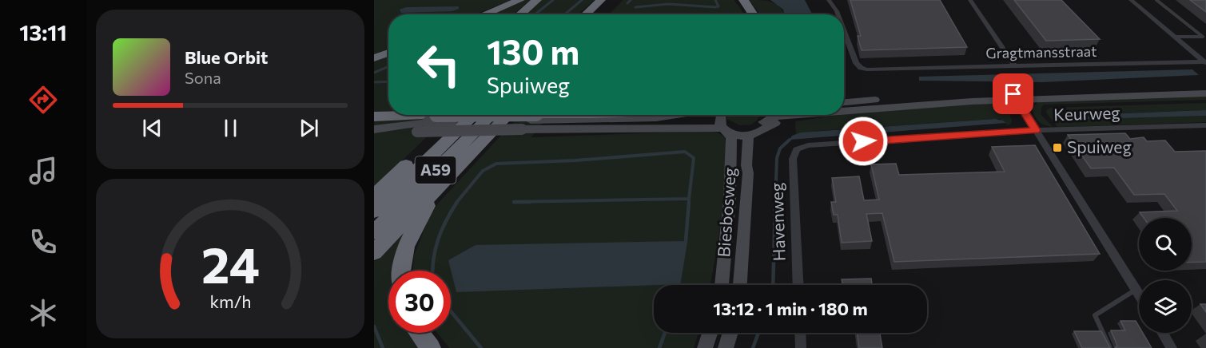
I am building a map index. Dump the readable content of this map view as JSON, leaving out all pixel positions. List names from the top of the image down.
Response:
{
  "streets": {
    "highway": ["A59"],
    "main road": ["Biesbosweg"],
    "street": ["Gragtmansstraat", "Keurweg", "Havenweg"]
  },
  "crossings": [
    ["Keurweg", "Havenweg"]
  ],
  "places": {
    "transit": ["Spuiweg"]
  },
  "page": {
    "tabs": "13:11",
    "turn": ["130 m", "Spuiweg"],
    "song": ["Blue Orbit", "Sona"],
    "limit": "30",
    "trip": "13:12 · 1 min · 180 m",
    "gauge": ["24", "km/h"]
  }
}
